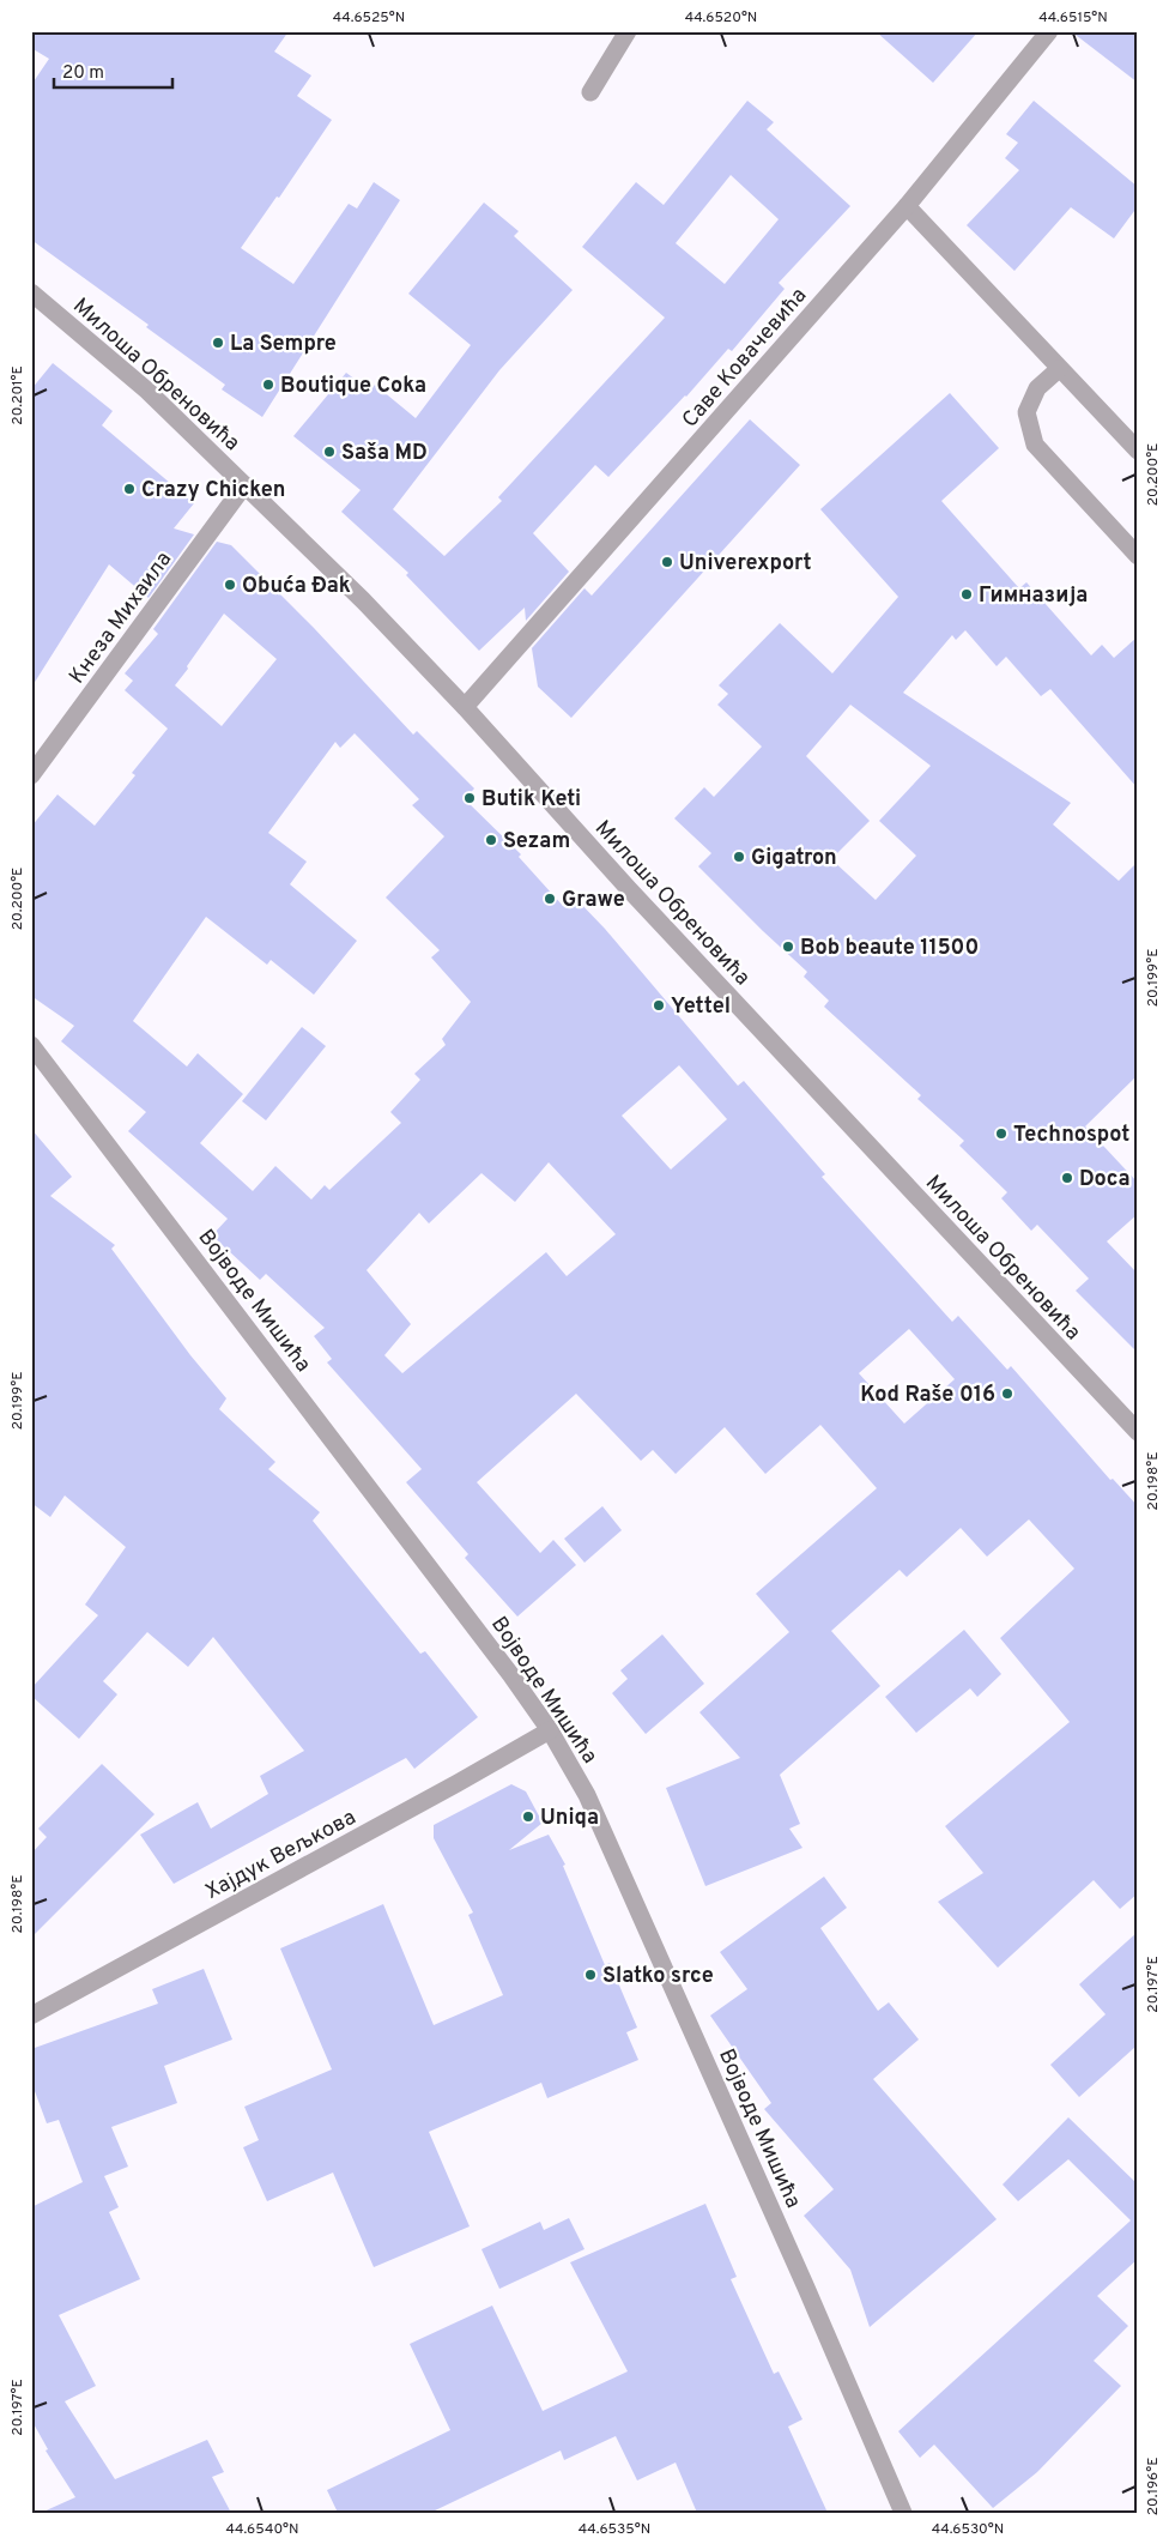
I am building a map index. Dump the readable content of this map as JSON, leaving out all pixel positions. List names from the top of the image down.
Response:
{
  "streets": {
    "street": [
      "Саве Ковачевића",
      "Милоша Обреновића",
      "Кнеза Михаила",
      "Војводе Мишића",
      "Хајдук Вељкова"
    ]
  },
  "crossings": [
    ["Саве Ковачевића", "Милоша Обреновића"],
    ["Милоша Обреновића", "Кнеза Михаила"],
    ["Војводе Мишића", "Хајдук Вељкова"]
  ],
  "places": [
    "La Sempre",
    "Boutique Coka",
    "Saša MD",
    "Crazy Chicken",
    "Univerexport",
    "Obuća Đak",
    "Гимназија",
    "Butik Keti",
    "Sezam",
    "Gigatron",
    "Grawe",
    "Bob beaute 11500",
    "Yettel",
    "Technospot",
    "Doca",
    "Kod Raše 016",
    "Uniqa",
    "Slatko srce"
  ],
  "scale_bar": "20 m",
  "coordinates": [
    "44.6525°N",
    "44.6520°N",
    "44.6515°N",
    "20.201°E",
    "20.200°E",
    "20.199°E",
    "20.198°E",
    "20.197°E",
    "20.196°E",
    "44.6540°N",
    "44.6535°N",
    "44.6530°N"
  ]
}
